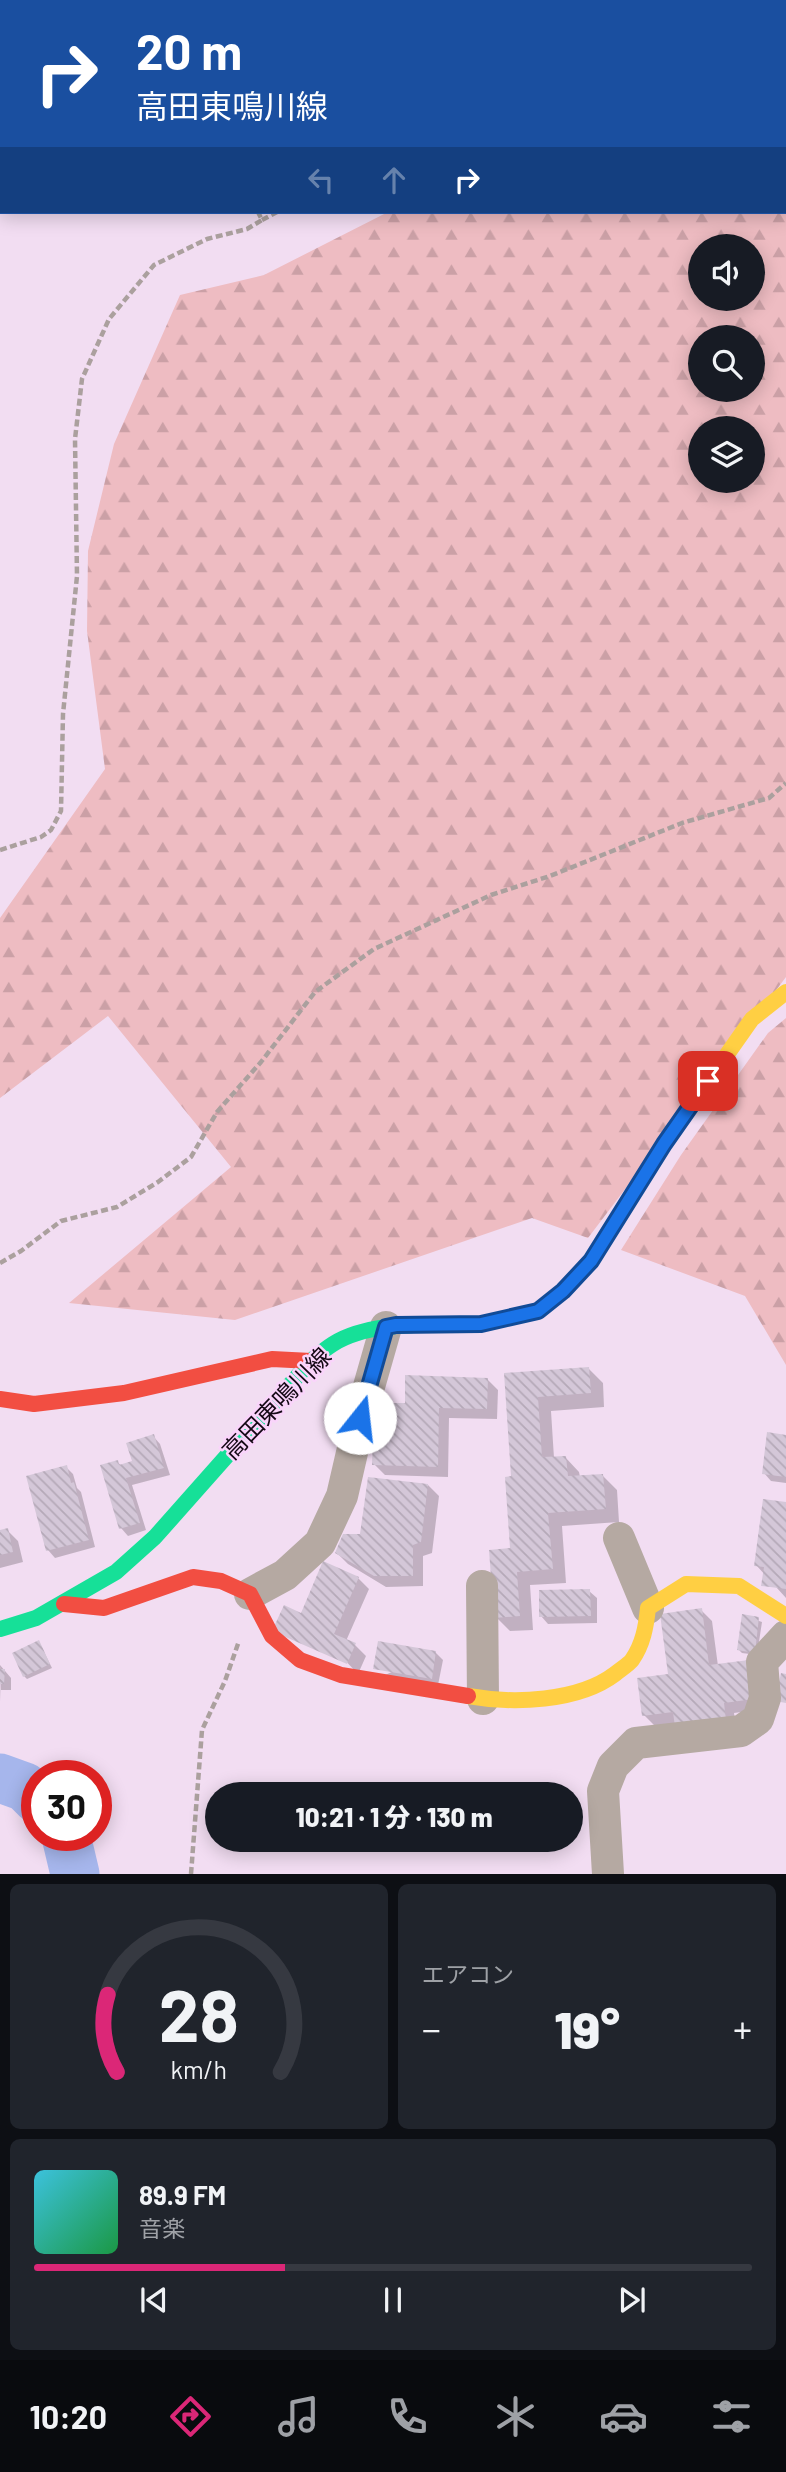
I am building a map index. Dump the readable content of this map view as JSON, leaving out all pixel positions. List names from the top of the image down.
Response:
{
  "streets": {
    "street": ["高田東鳴川線"]
  },
  "page": {
    "turn": ["20 m", "高田東鳴川線"],
    "limit": "30",
    "trip": "10:21 · 1 分 · 130 m",
    "tile": "エアコン",
    "heat": ["−", "19°", "+"],
    "song": ["89.9 FM", "音楽"],
    "tabs": "10:20",
    "gauge": ["28", "km/h"]
  }
}
